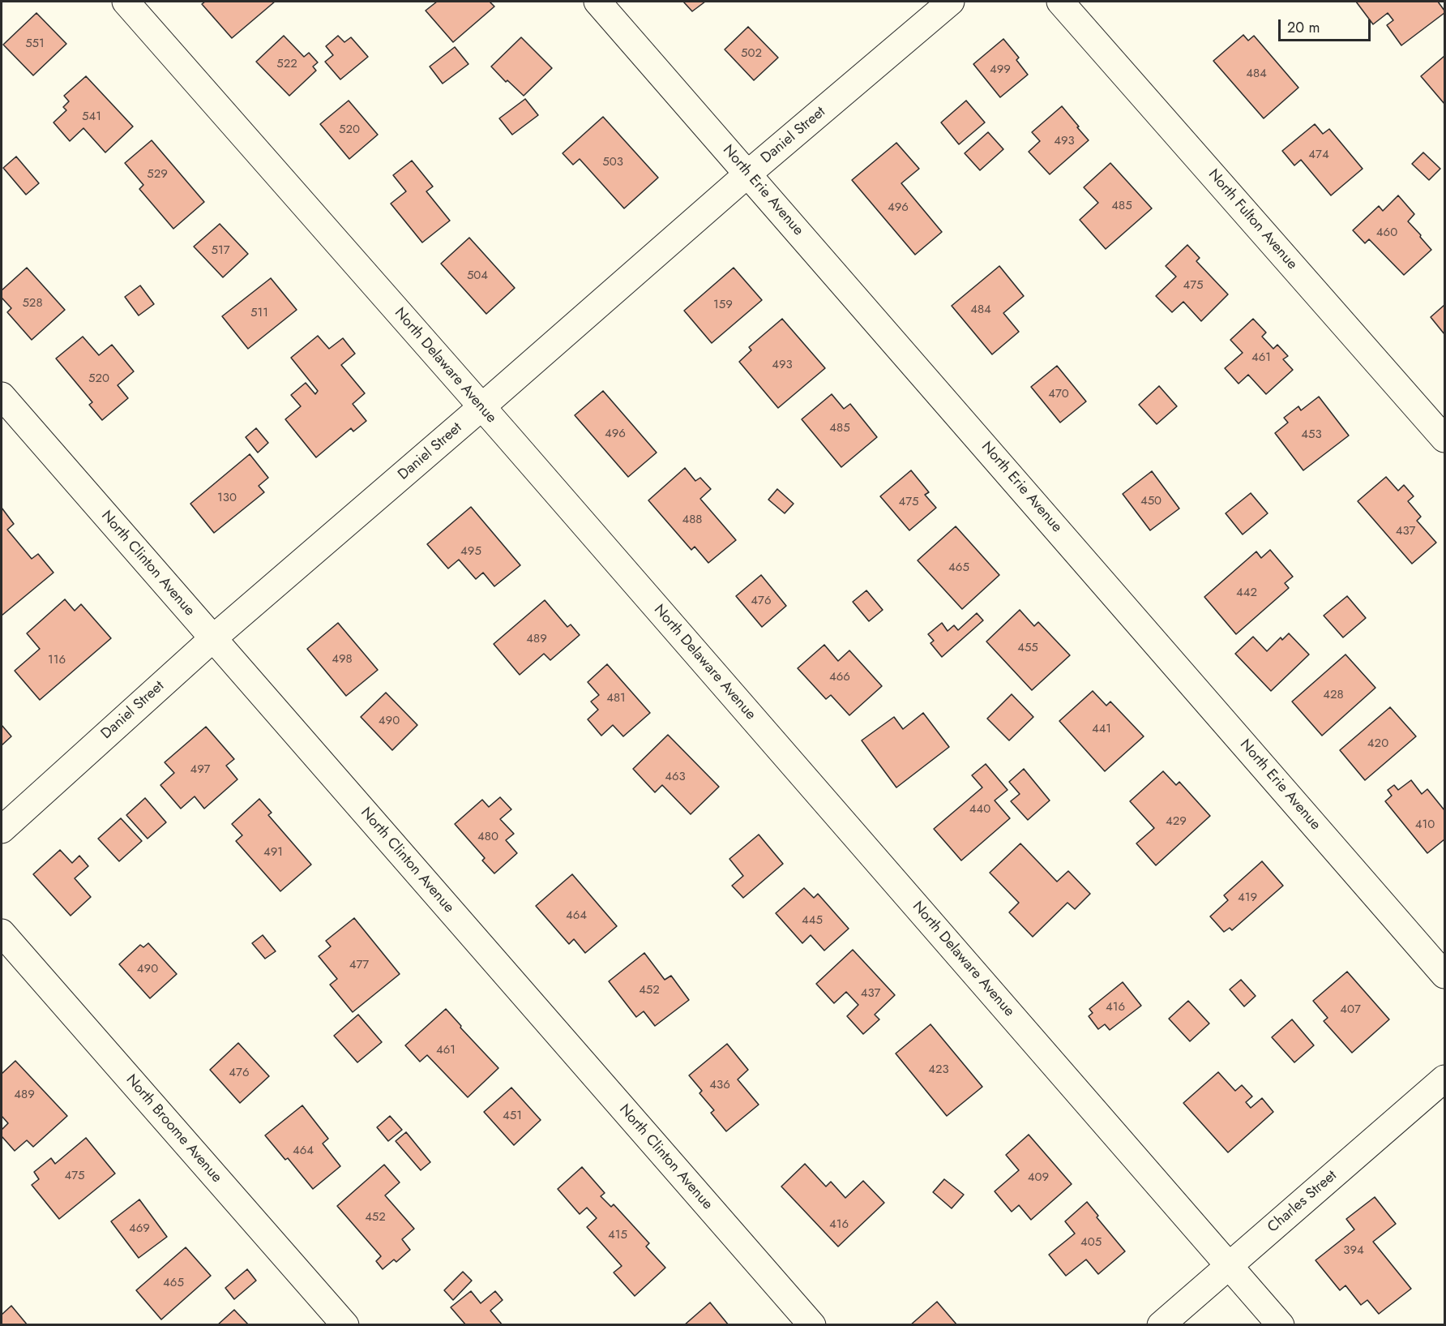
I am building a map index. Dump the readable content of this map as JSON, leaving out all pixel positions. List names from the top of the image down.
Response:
{
  "streets": {
    "street": [
      "Daniel Street",
      "North Erie Avenue",
      "North Fulton Avenue",
      "North Delaware Avenue",
      "North Clinton Avenue",
      "North Broome Avenue",
      "Charles Street"
    ]
  },
  "crossings": [
    ["Daniel Street", "North Erie Avenue"],
    ["Daniel Street", "North Delaware Avenue"],
    ["Daniel Street", "North Clinton Avenue"],
    ["North Delaware Avenue", "Charles Street"]
  ],
  "house_numbers": [
    "551",
    "502",
    "522",
    "499",
    "484",
    "541",
    "520",
    "493",
    "474",
    "503",
    "529",
    "485",
    "496",
    "460",
    "517",
    "504",
    "475",
    "528",
    "159",
    "484",
    "511",
    "461",
    "493",
    "520",
    "470",
    "485",
    "496",
    "453",
    "130",
    "450",
    "475",
    "488",
    "437",
    "495",
    "465",
    "442",
    "476",
    "489",
    "455",
    "498",
    "116",
    "466",
    "428",
    "481",
    "490",
    "441",
    "420",
    "497",
    "463",
    "440",
    "429",
    "410",
    "480",
    "491",
    "419",
    "464",
    "445",
    "477",
    "490",
    "452",
    "437",
    "416",
    "407",
    "461",
    "423",
    "476",
    "436",
    "489",
    "451",
    "464",
    "475",
    "409",
    "452",
    "416",
    "469",
    "415",
    "405",
    "394",
    "465"
  ],
  "scale_bar": "20 m"
}
